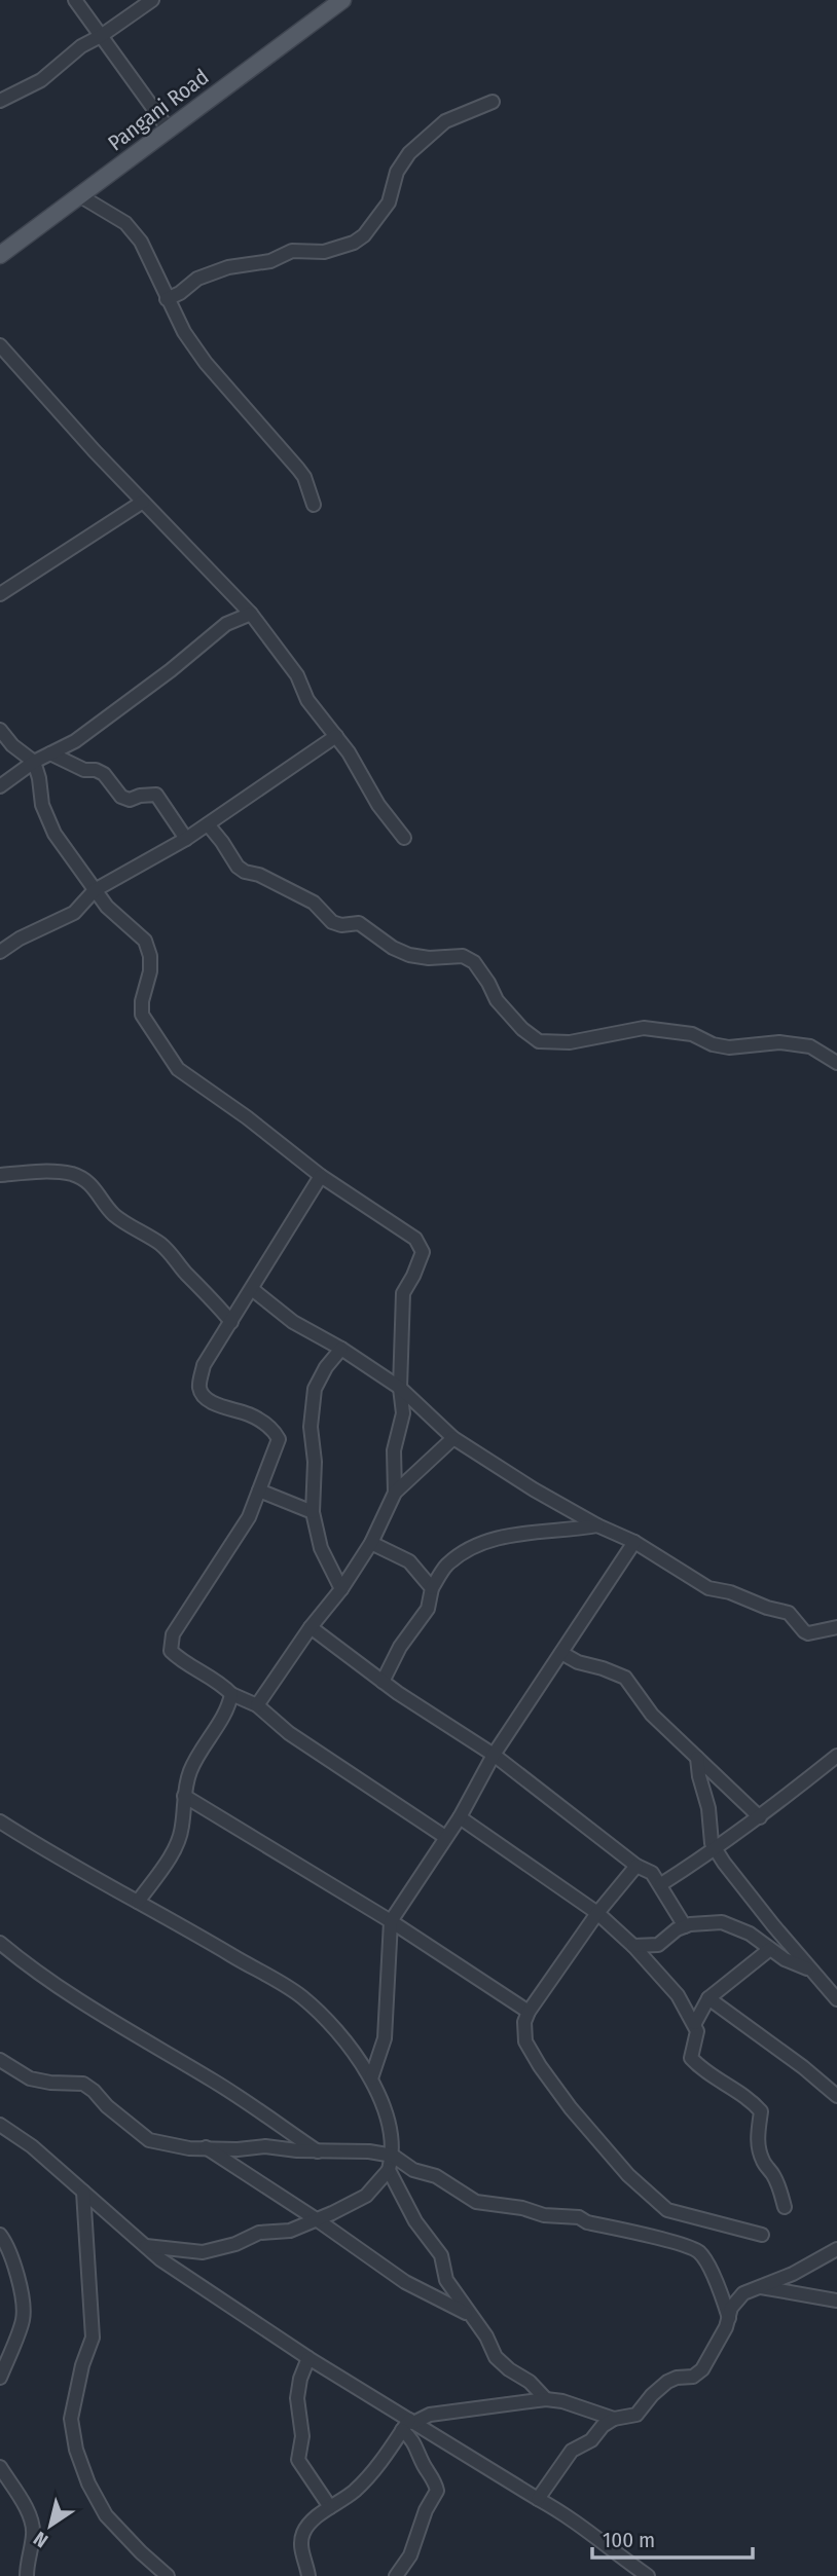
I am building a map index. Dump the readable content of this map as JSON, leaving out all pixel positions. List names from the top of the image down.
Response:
{
  "streets": {
    "main road": ["Pangani Road"]
  },
  "scale_bar": "100 m",
  "north": "bottom left"
}
